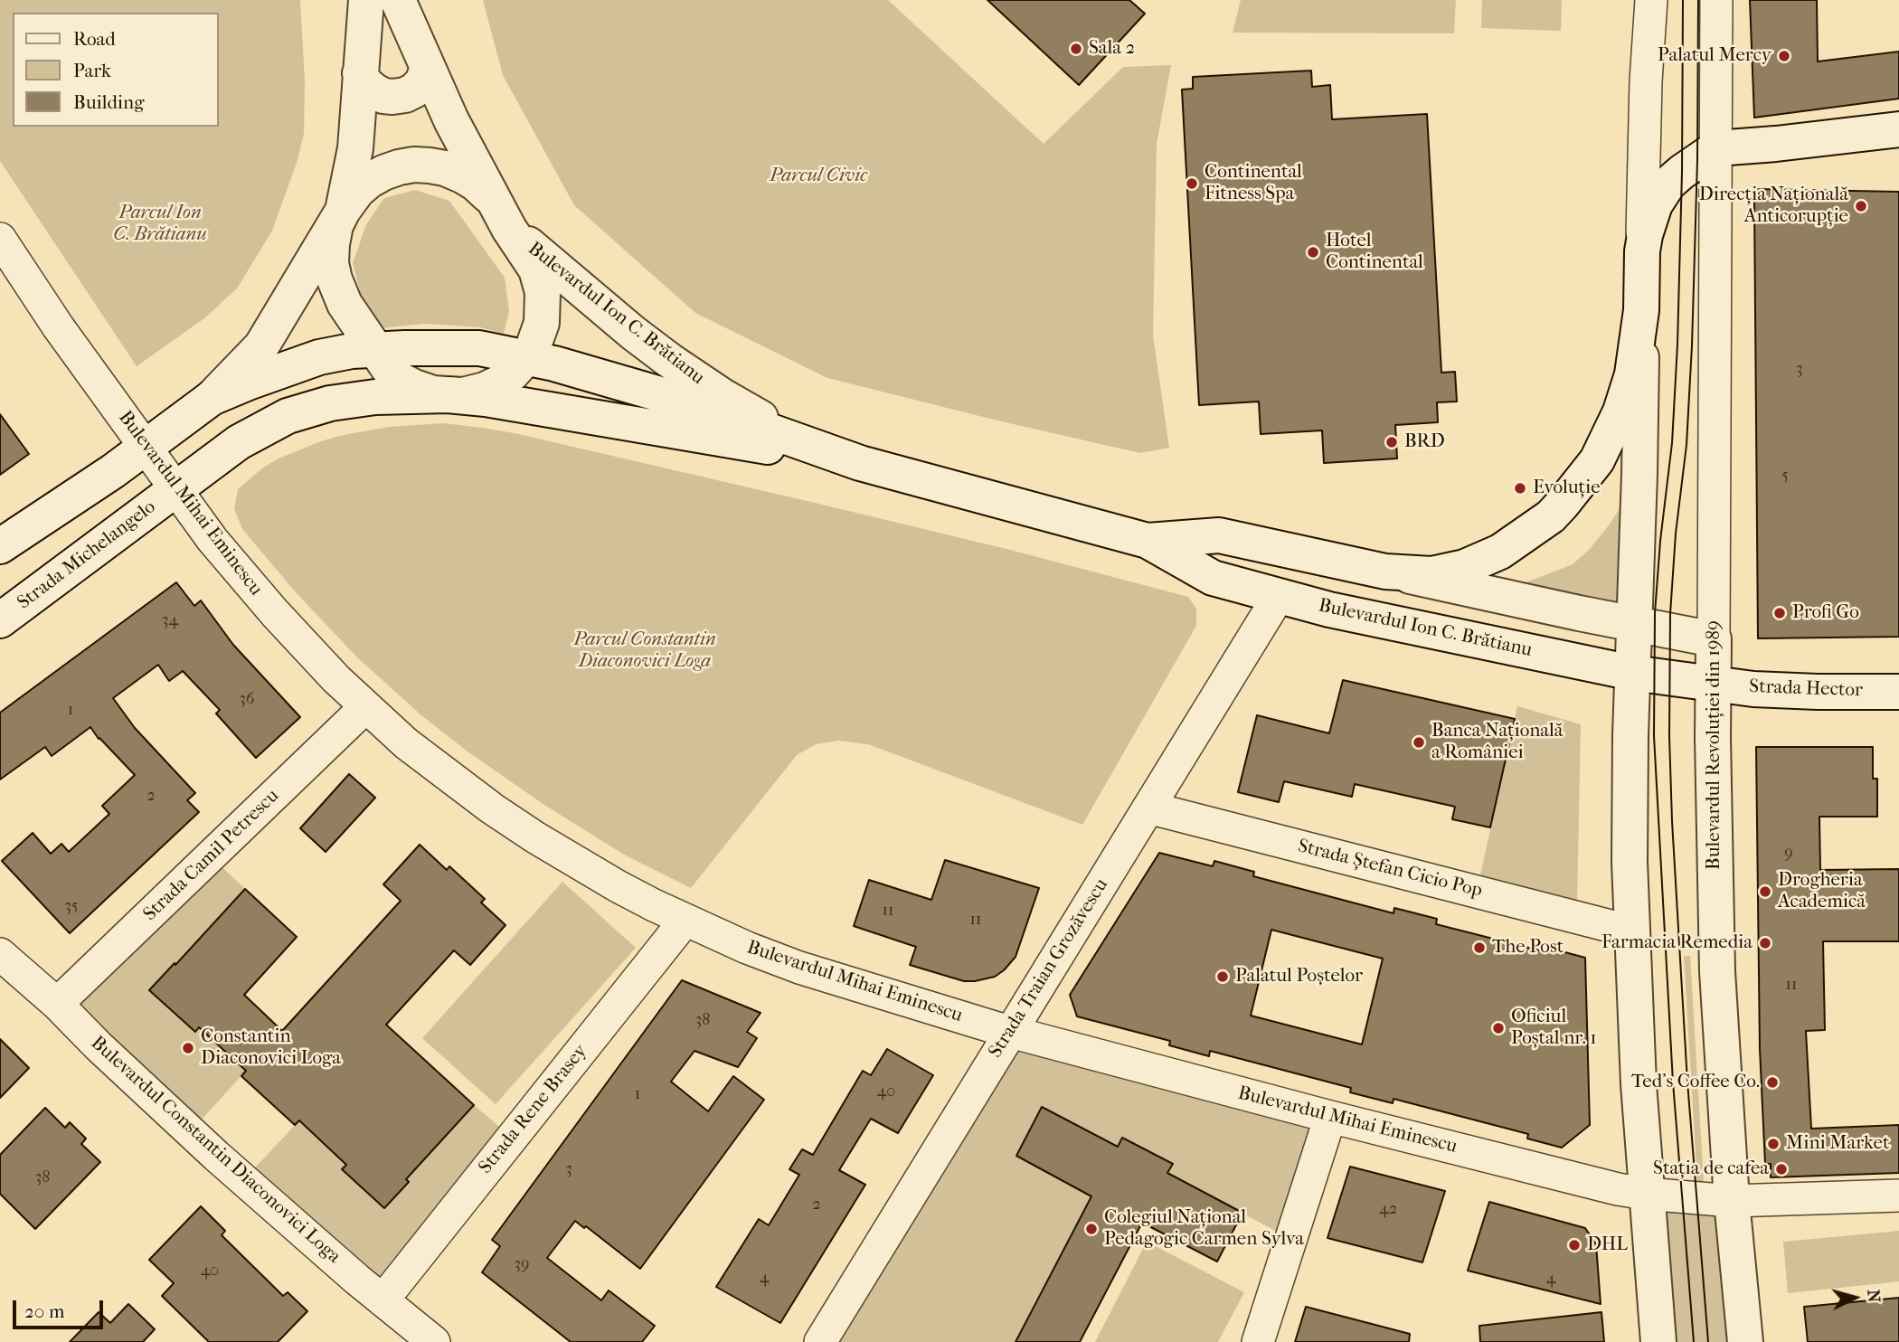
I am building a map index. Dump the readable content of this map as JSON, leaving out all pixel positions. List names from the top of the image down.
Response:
{
  "streets": {
    "street": [
      "Bulevardul Ion C. Brătianu",
      "Bulevardul Mihai Eminescu",
      "Strada Michelangelo",
      "Strada Hector",
      "Bulevardul Revoluției din 1989",
      "Strada Camil Petrescu",
      "Strada Ștefan Cicio Pop",
      "Strada Traian Grozăvescu",
      "Strada Rene Brasey",
      "Bulevardul Constantin Diaconovici Loga"
    ]
  },
  "crossings": [
    ["Bulevardul Ion C. Brătianu", "Bulevardul Mihai Eminescu"],
    ["Bulevardul Ion C. Brătianu", "Strada Michelangelo"],
    ["Bulevardul Ion C. Brătianu", "Strada Hector"],
    ["Bulevardul Ion C. Brătianu", "Bulevardul Revoluției din 1989"],
    ["Bulevardul Ion C. Brătianu", "Strada Traian Grozăvescu"],
    ["Bulevardul Mihai Eminescu", "Strada Michelangelo"],
    ["Bulevardul Mihai Eminescu", "Bulevardul Revoluției din 1989"],
    ["Bulevardul Mihai Eminescu", "Strada Camil Petrescu"],
    ["Bulevardul Mihai Eminescu", "Strada Traian Grozăvescu"],
    ["Bulevardul Mihai Eminescu", "Strada Rene Brasey"],
    ["Strada Hector", "Bulevardul Revoluției din 1989"],
    ["Strada Camil Petrescu", "Bulevardul Constantin Diaconovici Loga"],
    ["Strada Ștefan Cicio Pop", "Strada Traian Grozăvescu"],
    ["Strada Rene Brasey", "Bulevardul Constantin Diaconovici Loga"]
  ],
  "parks": ["Parcul Civic", "Parcul Ion C. Brătianu", "Parcul Constantin Diaconovici Loga"],
  "places": [
    "Sala 2",
    "Palatul Mercy",
    "Continental Fitness Spa",
    "Direcția Națională Anticorupție",
    "Hotel Continental",
    "BRD",
    "Evoluție",
    "Profi Go",
    "Banca Națională a României",
    "Drogheria Academică",
    "Farmacia Remedia",
    "The Post",
    "Palatul Poștelor",
    "Oficiul Poștal nr. 1",
    "Constantin Diaconovici Loga",
    "Ted's Coffee Co.",
    "Mini Market",
    "Stația de cafea",
    "Colegiul Național Pedagogic Carmen Sylva",
    "DHL"
  ],
  "house_numbers": [
    "3",
    "5",
    "34",
    "36",
    "1",
    "2",
    "9",
    "35",
    "11",
    "11",
    "11",
    "38",
    "40",
    "1",
    "3",
    "38",
    "2",
    "42",
    "39",
    "40",
    "4",
    "4"
  ],
  "legend": ["Road", "Park", "Building"],
  "scale_bar": "20 m",
  "north": "right"
}
